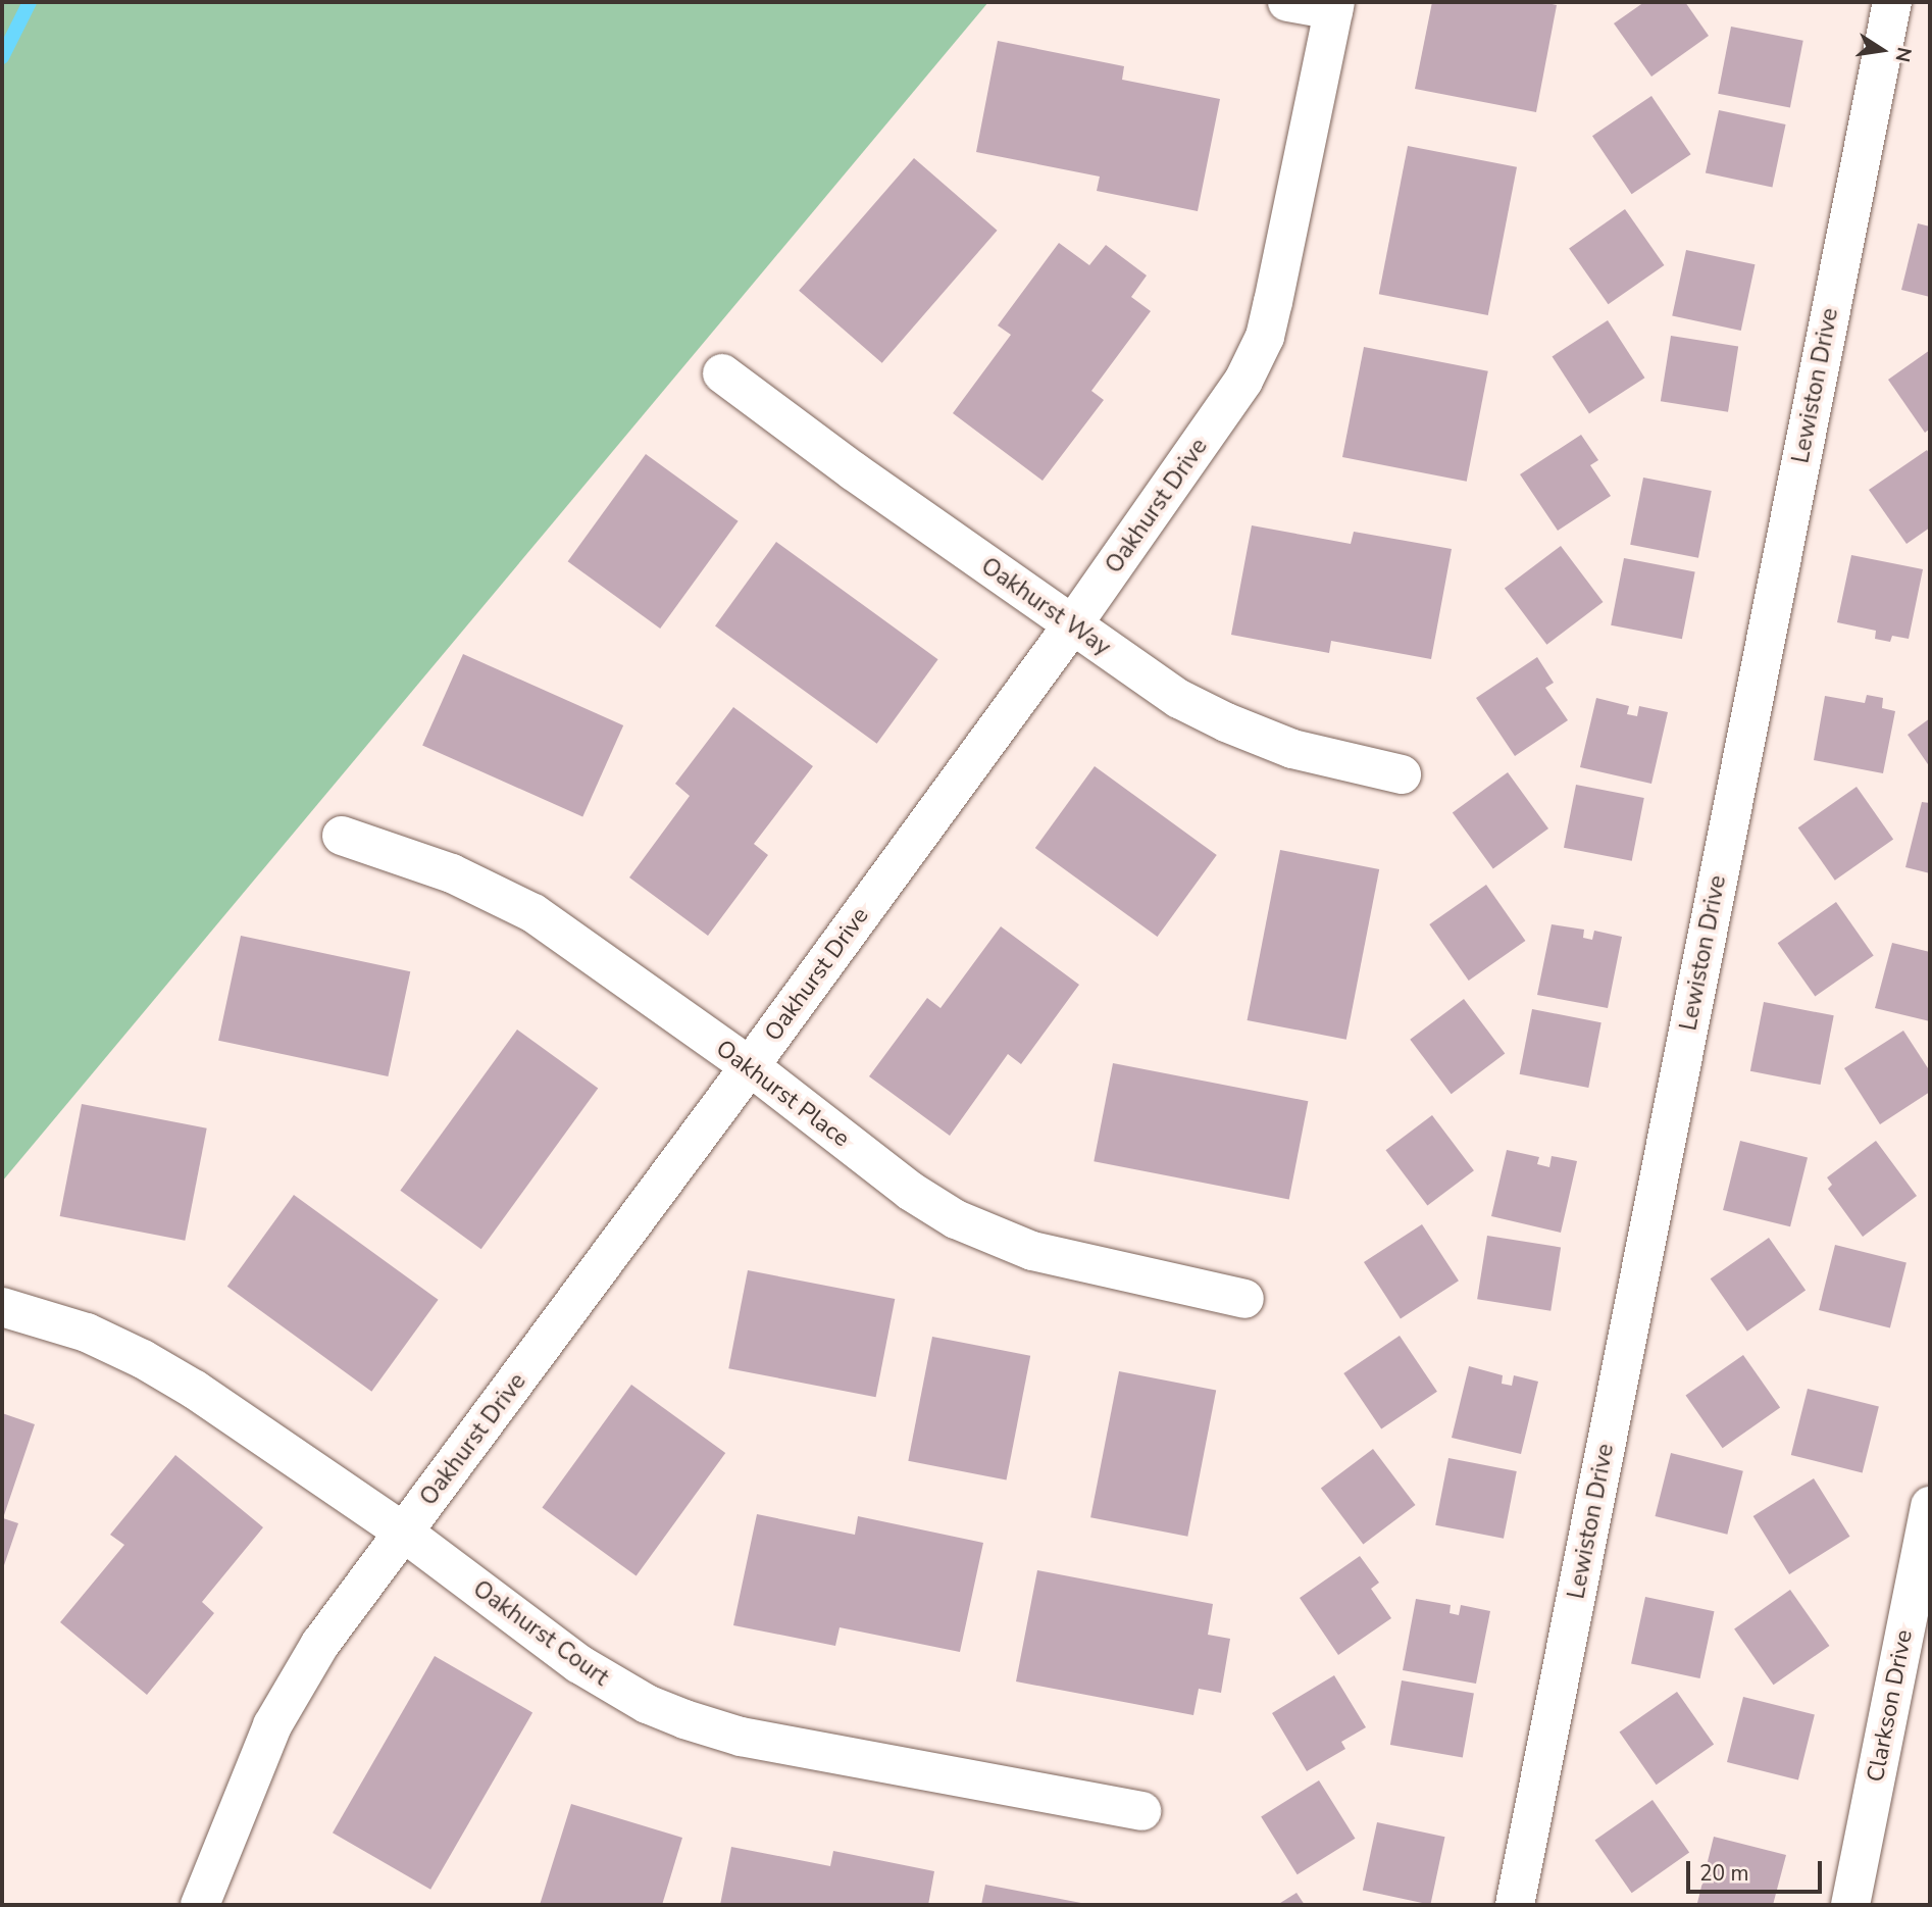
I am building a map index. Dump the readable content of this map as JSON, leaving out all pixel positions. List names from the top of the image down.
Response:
{
  "streets": {
    "street": [
      "Lewiston Drive",
      "Oakhurst Drive",
      "Oakhurst Way",
      "Oakhurst Place",
      "Oakhurst Court",
      "Clarkson Drive"
    ]
  },
  "crossings": [
    ["Oakhurst Drive", "Oakhurst Way"],
    ["Oakhurst Drive", "Oakhurst Place"],
    ["Oakhurst Drive", "Oakhurst Court"]
  ],
  "scale_bar": "20 m",
  "north": "right"
}
